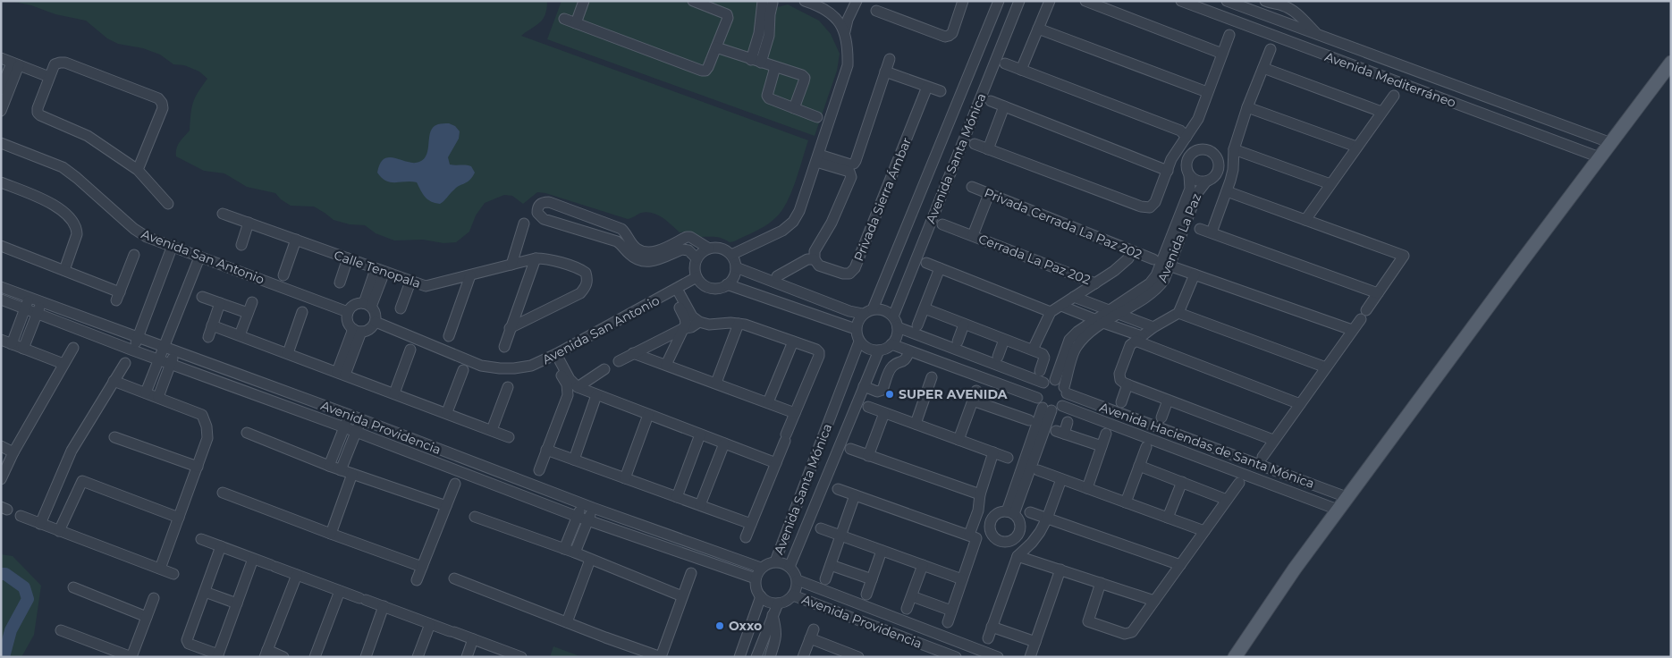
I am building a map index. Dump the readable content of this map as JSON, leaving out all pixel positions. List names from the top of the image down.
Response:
{
  "streets": {
    "street": [
      "Avenida Mediterráneo",
      "Avenida Santa Mónica",
      "Privada Sierra Ámbar",
      "Privada Cerrada La Paz 202",
      "Avenida La Paz",
      "Avenida San Antonio",
      "Cerrada La Paz 202",
      "Calle Tenopala",
      "Avenida Providencia",
      "Avenida Haciendas de Santa Mónica"
    ]
  },
  "crossings": [
    ["Avenida Santa Mónica", "Avenida Providencia"],
    ["Privada Cerrada La Paz 202", "Cerrada La Paz 202"],
    ["Avenida La Paz", "Cerrada La Paz 202"],
    ["Avenida La Paz", "Avenida Haciendas de Santa Mónica"]
  ],
  "places": ["SUPER AVENIDA", "Oxxo"]
}
